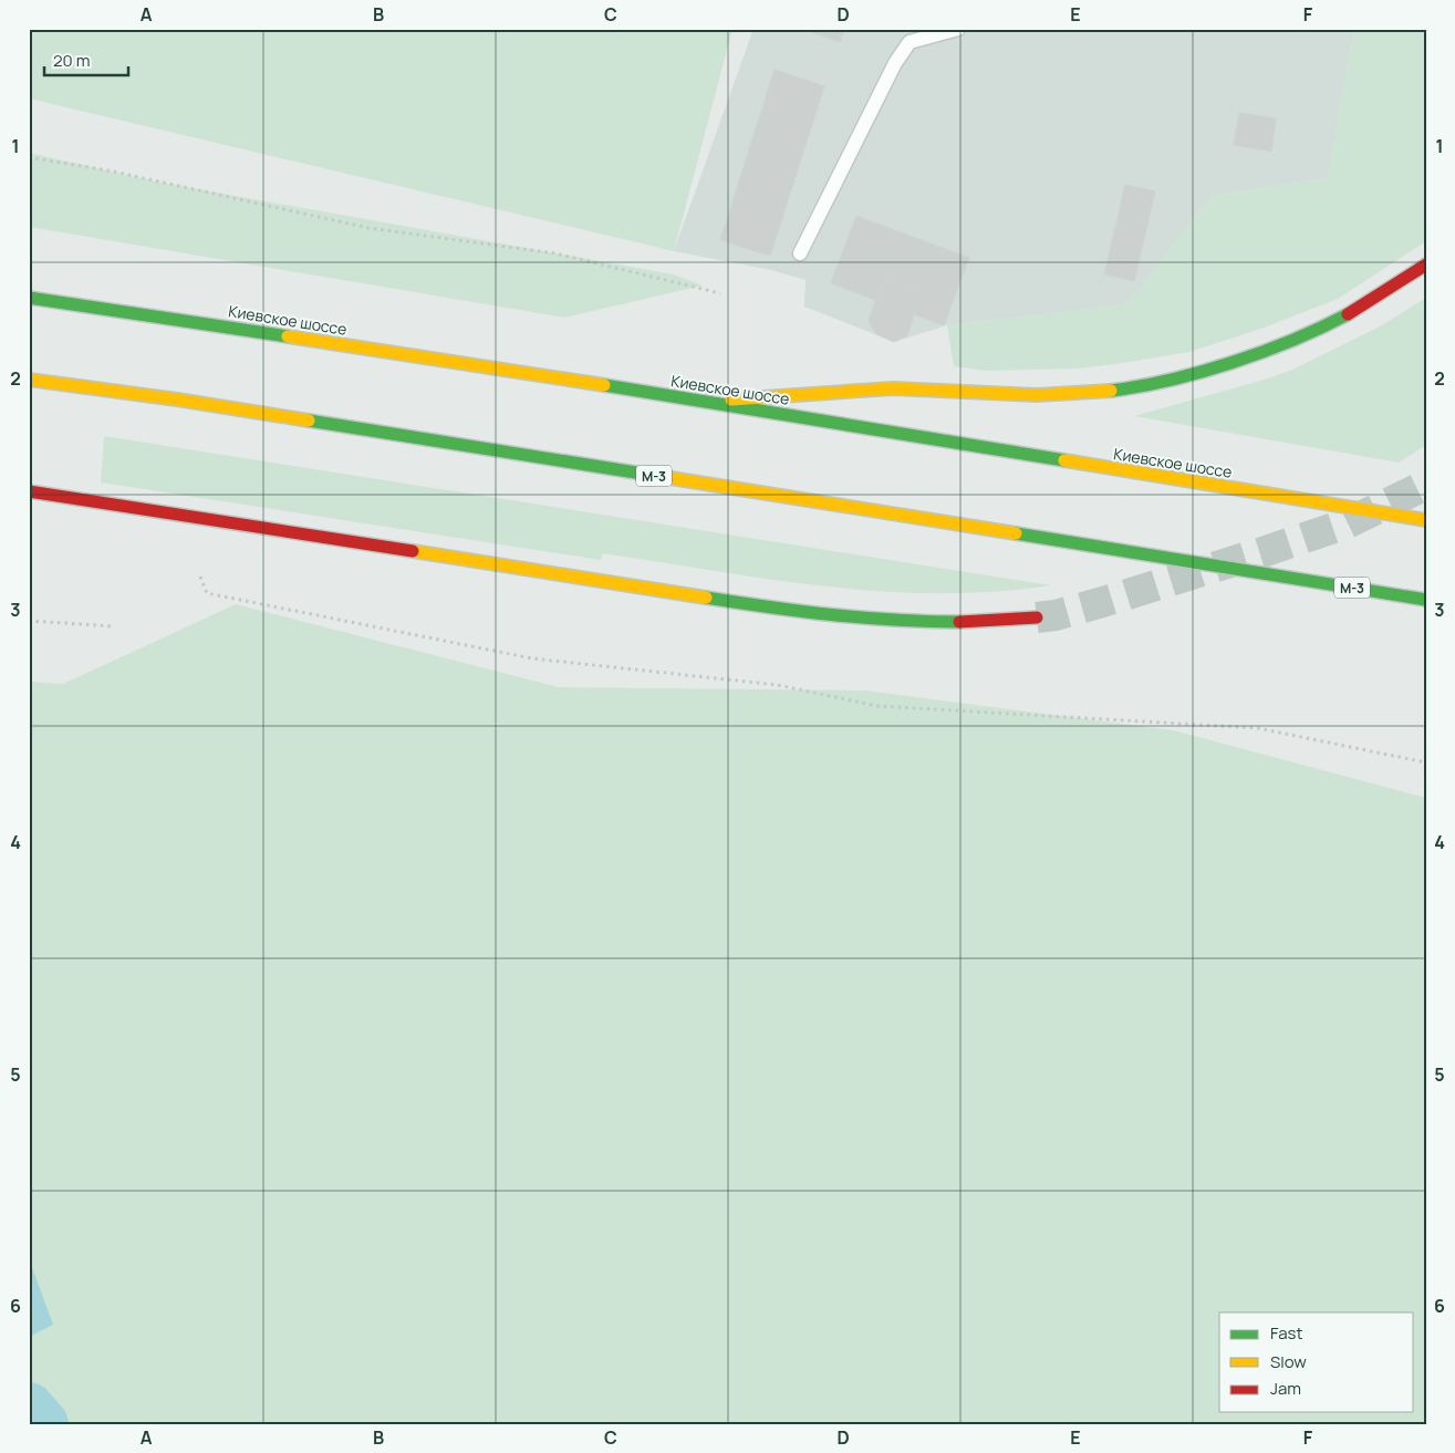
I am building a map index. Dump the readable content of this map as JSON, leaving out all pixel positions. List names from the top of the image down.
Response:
{
  "streets": {
    "main road": ["Киевское шоссе", "М-3"]
  },
  "legend": ["Fast", "Slow", "Jam"],
  "scale_bar": "20 m",
  "grid": {
    "columns": [
      "A",
      "B",
      "C",
      "D",
      "E",
      "F"
    ],
    "rows": [
      "1",
      "2",
      "3",
      "4",
      "5",
      "6"
    ]
  }
}
